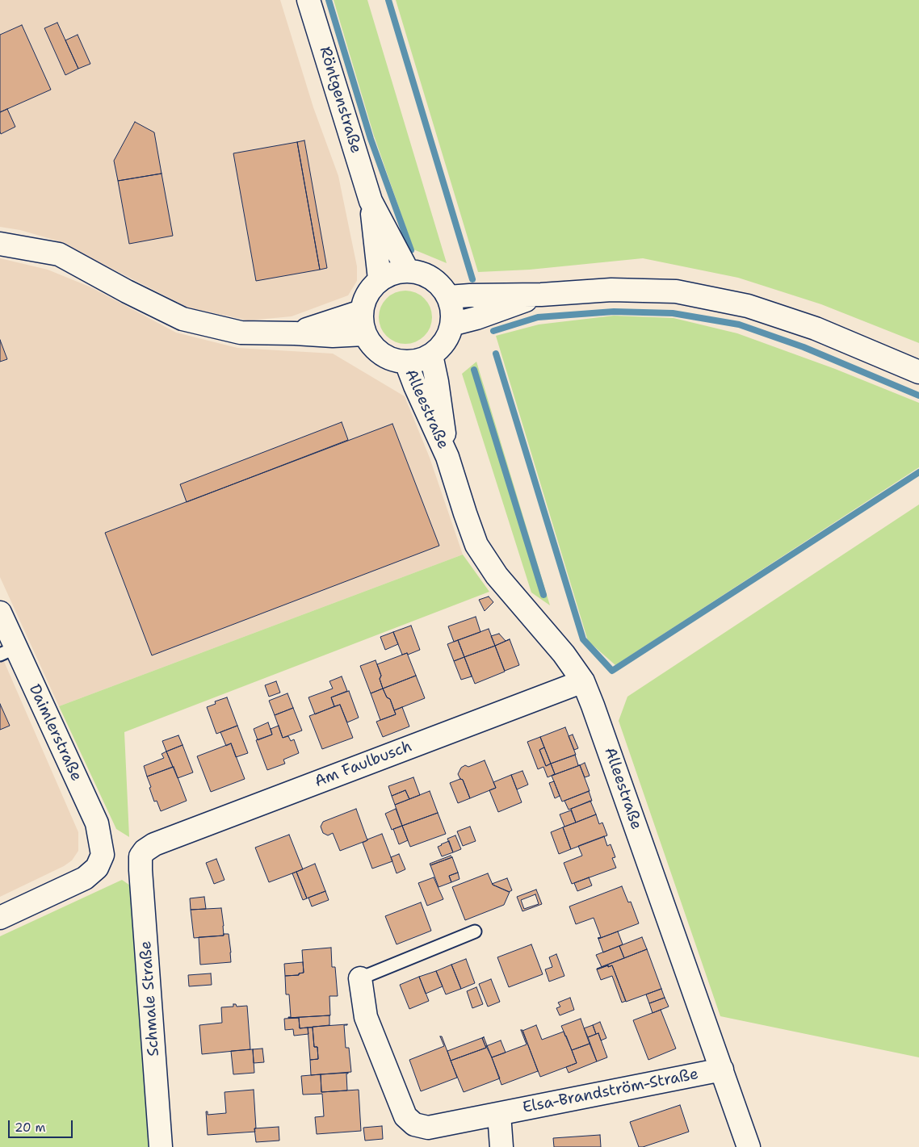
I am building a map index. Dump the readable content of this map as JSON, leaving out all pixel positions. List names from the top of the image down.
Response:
{
  "streets": {
    "street": [
      "Röntgenstraße",
      "Alleestraße",
      "Daimlerstraße",
      "Am Faulbusch",
      "Schmale Straße",
      "Elsa-Brandström-Straße"
    ]
  },
  "crossings": [
    ["Röntgenstraße", "Alleestraße"],
    ["Alleestraße", "Am Faulbusch"],
    ["Alleestraße", "Elsa-Brandström-Straße"],
    ["Am Faulbusch", "Schmale Straße"]
  ],
  "scale_bar": "20 m"
}
